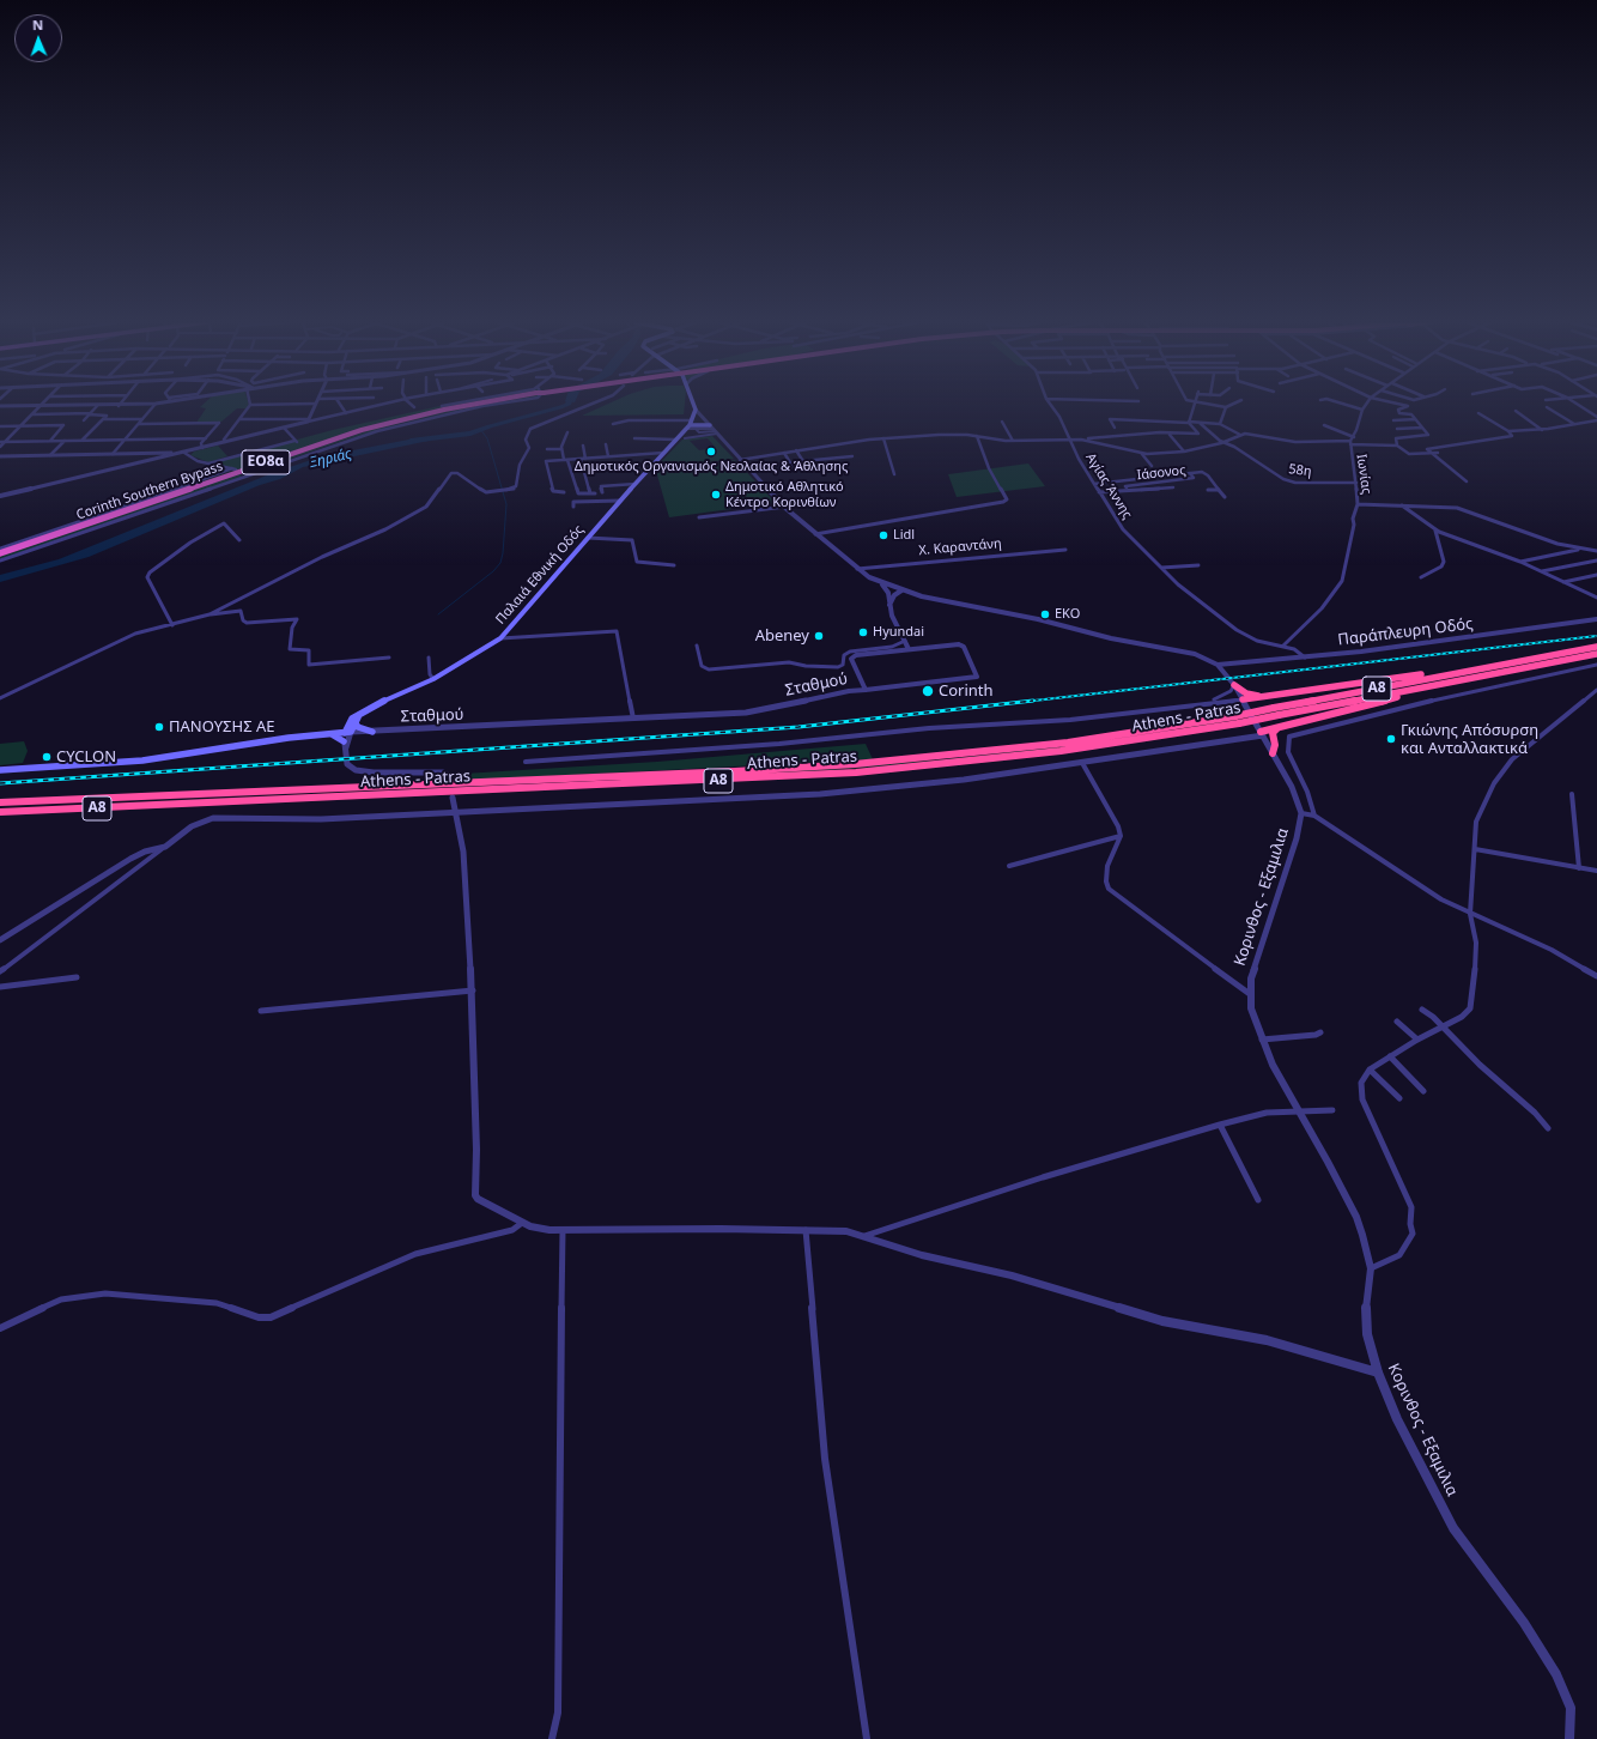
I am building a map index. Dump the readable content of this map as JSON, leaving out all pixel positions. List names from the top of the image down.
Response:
{
  "streets": {
    "highway": [
      "ΕΟ8α",
      "Corinth Southern Bypass",
      "Α8",
      "Athens - Patras"
    ],
    "main road": ["Παλαιά Εθνική Οδός", "Σταθμού"],
    "street": [
      "58η",
      "Ιάσονος",
      "Ιωνίας",
      "Αγίας Άννης",
      "Χ. Καραντάνη",
      "Παράπλευρη Οδός",
      "Κορινθος - Εξαμιλια"
    ]
  },
  "crossings": [
    ["58η", "Ιωνίας"],
    ["Ιωνίας", "Αγίας Άννης"],
    ["Αγίας Άννης", "Παράπλευρη Οδός"],
    ["Χ. Καραντάνη", "Κορινθος - Εξαμιλια"],
    ["Παλαιά Εθνική Οδός", "Σταθμού"],
    ["Παλαιά Εθνική Οδός", "Κορινθος - Εξαμιλια"],
    ["Παράπλευρη Οδός", "Κορινθος - Εξαμιλια"]
  ],
  "water": ["Ξηριάς"],
  "places": [
    "Δημοτικός Οργανισμός Νεολαίας & Άθλησης",
    "Δημοτικό Αθλητικό Κέντρο Κορινθίων",
    "Lidl",
    "EKO",
    "Hyundai",
    "Abeney",
    "Corinth",
    "ΠΑΝΟΥΣΗΣ ΑΕ",
    "Γκιώνης Απόσυρση και Ανταλλακτικά",
    "CYCLON"
  ],
  "north": "top"
}
